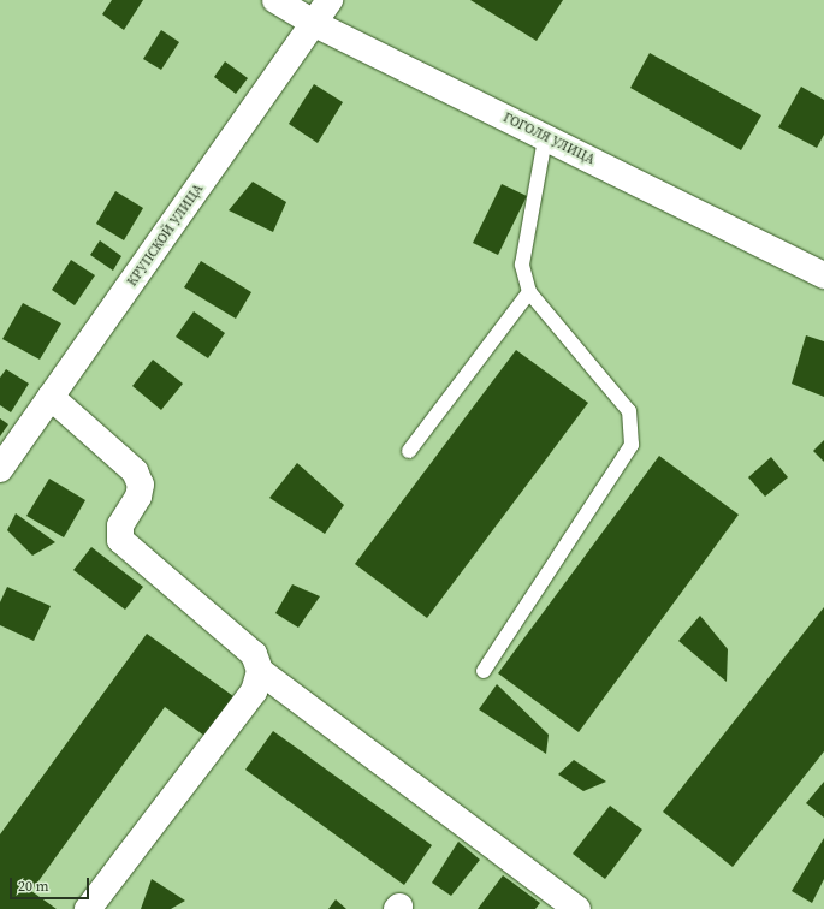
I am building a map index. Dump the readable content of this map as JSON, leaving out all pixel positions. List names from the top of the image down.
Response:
{
  "streets": {
    "street": ["ГОГОЛЯ УЛИЦА", "КРУПСКОЙ УЛИЦА"]
  },
  "crossings": [
    ["ГОГОЛЯ УЛИЦА", "КРУПСКОЙ УЛИЦА"]
  ],
  "scale_bar": "20 m"
}
